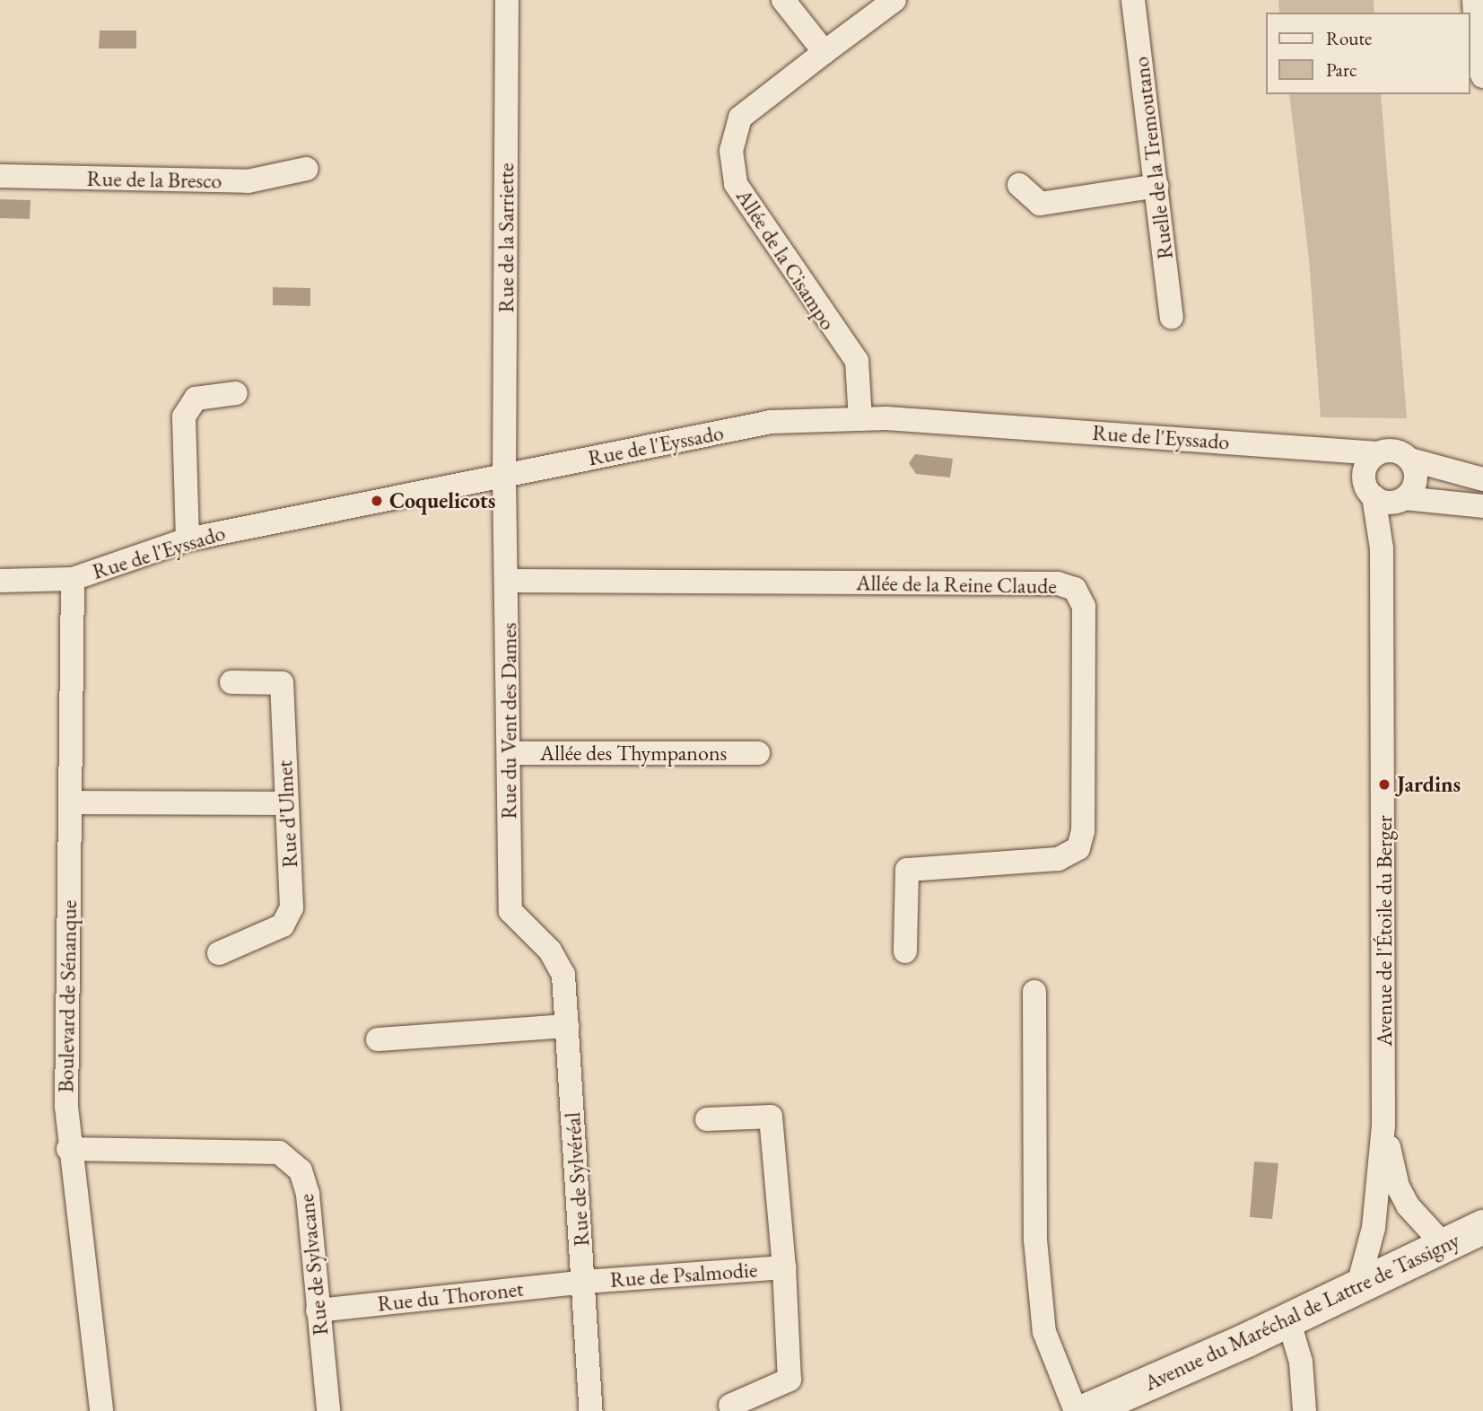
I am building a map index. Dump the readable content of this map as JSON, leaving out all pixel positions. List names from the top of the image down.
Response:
{
  "streets": {
    "main road": ["Avenue du Maréchal de Lattre de Tassigny"],
    "street": [
      "Ruelle de la Tremoutano",
      "Rue de la Bresco",
      "Rue de la Sarriette",
      "Allée de la Cisampo",
      "Rue de l'Eyssado",
      "Allée de la Reine Claude",
      "Rue du Vent des Dames",
      "Allée des Thympanons",
      "Rue d'Ulmet",
      "Avenue de l'Étoile du Berger",
      "Boulevard de Sénanque",
      "Rue de Sylvéréal",
      "Rue de Sylvacane",
      "Rue de Psalmodie",
      "Rue du Thoronet"
    ]
  },
  "crossings": [
    ["Rue de la Sarriette", "Rue de l'Eyssado"],
    ["Rue de la Sarriette", "Rue du Vent des Dames"],
    ["Allée de la Cisampo", "Rue de l'Eyssado"],
    ["Rue de l'Eyssado", "Rue du Vent des Dames"],
    ["Rue de l'Eyssado", "Avenue de l'Étoile du Berger"],
    ["Rue de l'Eyssado", "Boulevard de Sénanque"],
    ["Allée de la Reine Claude", "Rue du Vent des Dames"],
    ["Rue du Vent des Dames", "Allée des Thympanons"],
    ["Rue du Vent des Dames", "Rue de Sylvéréal"],
    ["Avenue de l'Étoile du Berger", "Avenue du Maréchal de Lattre de Tassigny"],
    ["Boulevard de Sénanque", "Rue de Sylvacane"],
    ["Rue de Sylvéréal", "Rue de Psalmodie"],
    ["Rue de Sylvéréal", "Rue du Thoronet"],
    ["Rue de Sylvacane", "Rue du Thoronet"],
    ["Rue de Psalmodie", "Rue du Thoronet"]
  ],
  "places": ["Coquelicots", "Jardins"],
  "legend": ["Route", "Parc"]
}
